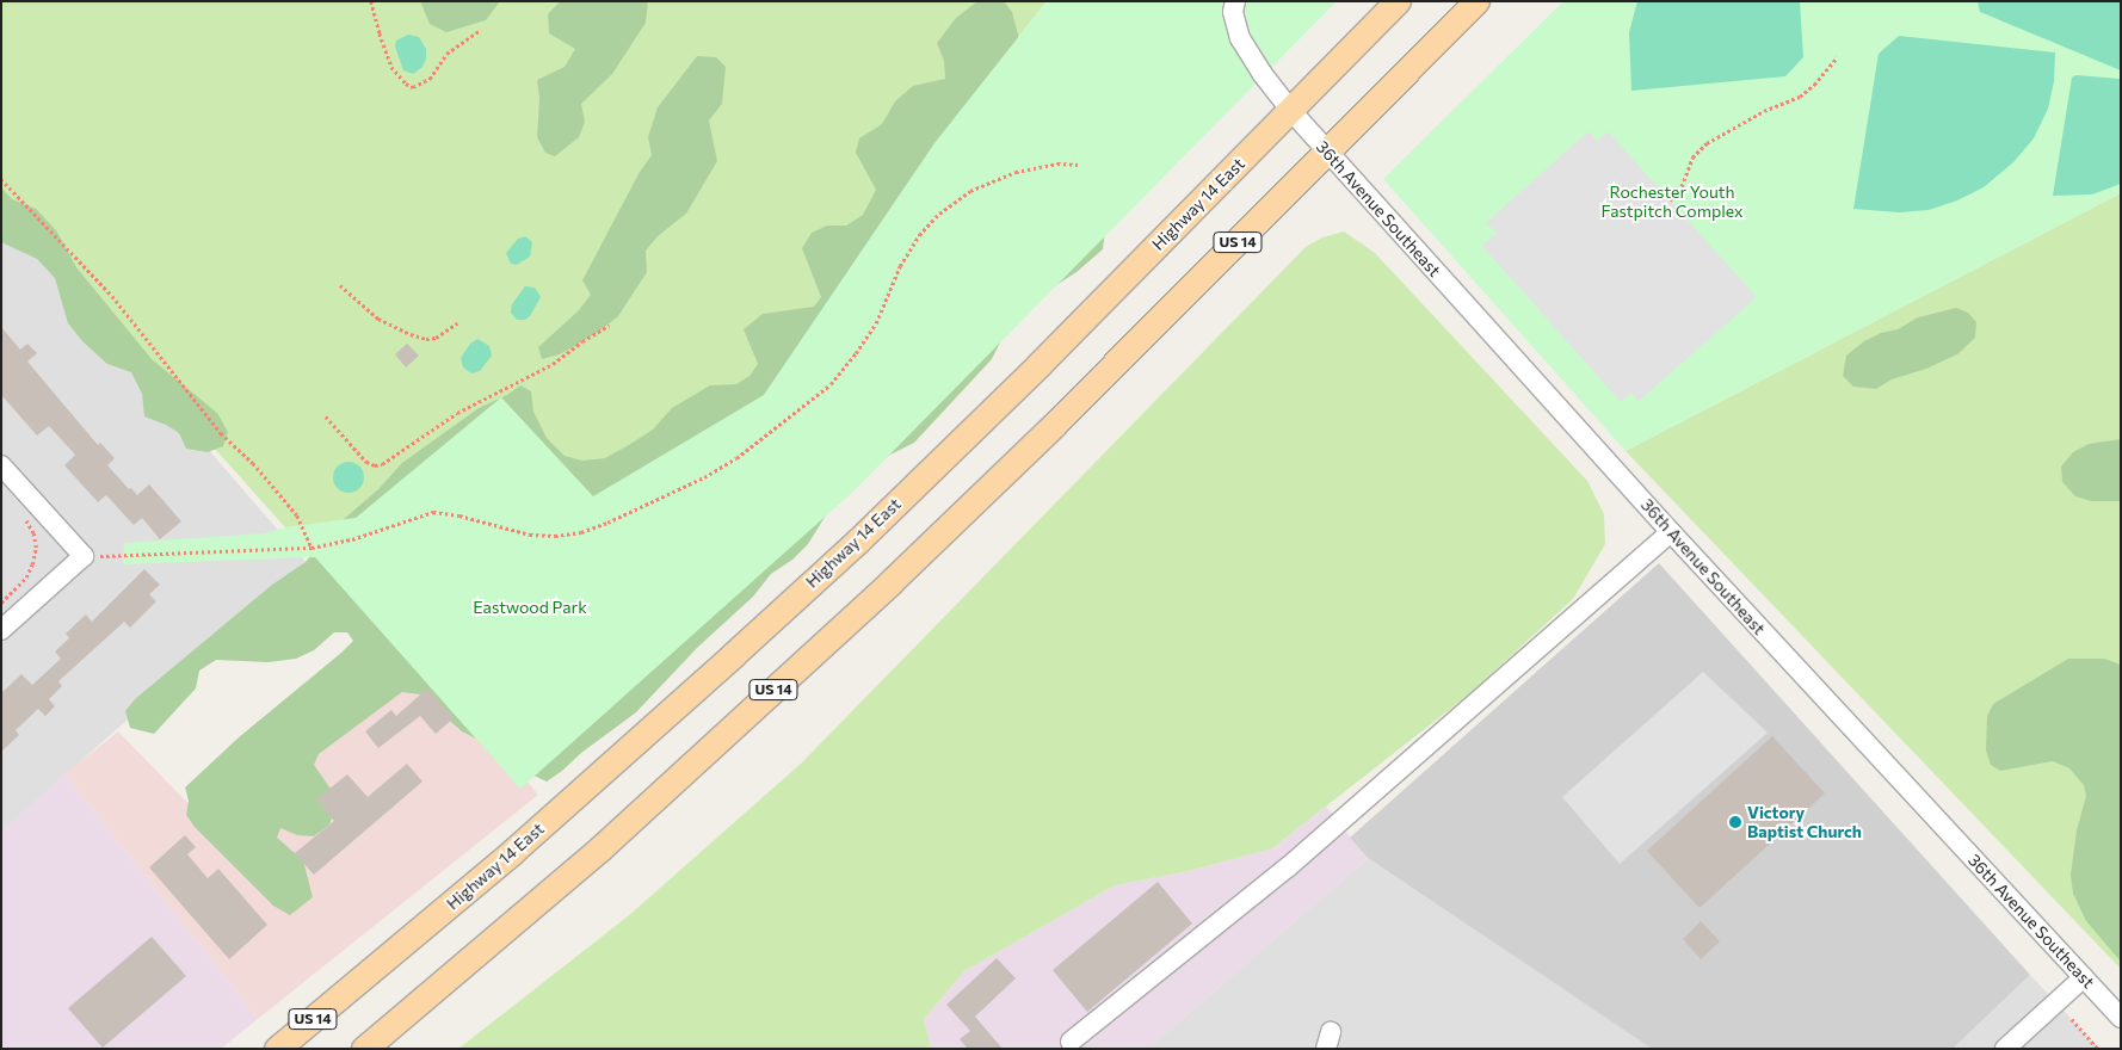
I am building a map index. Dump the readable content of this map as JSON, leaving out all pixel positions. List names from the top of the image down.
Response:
{
  "streets": {
    "main road": ["Highway 14 East", "US 14"],
    "street": ["36th Avenue Southeast"]
  },
  "crossings": [
    ["Highway 14 East", "36th Avenue Southeast"],
    ["36th Avenue Southeast", "US 14"]
  ],
  "parks": ["Rochester Youth Fastpitch Complex", "Eastwood Park"],
  "places": ["Victory Baptist Church"]
}
